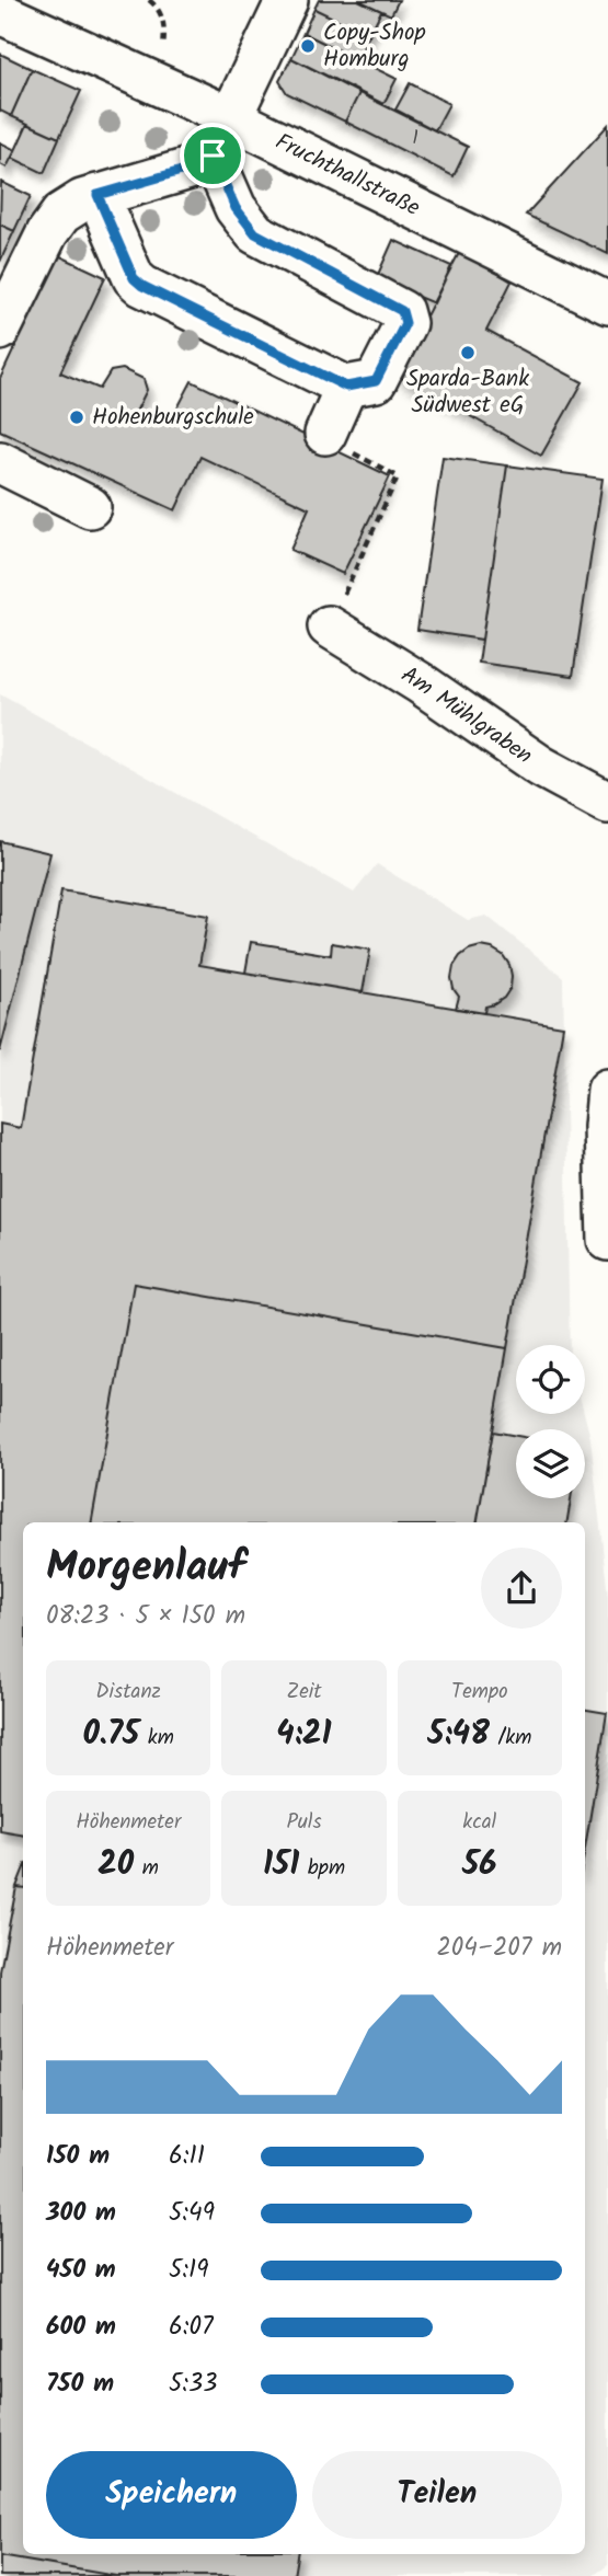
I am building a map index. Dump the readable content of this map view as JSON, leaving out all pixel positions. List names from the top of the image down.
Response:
{
  "streets": {
    "street": ["Fruchthallstraße", "Am Mühlgraben"]
  },
  "places": ["Copy-Shop Homburg", "Sparda-Bank Südwest eG", "Hohenburgschule"],
  "house_numbers": ["1"],
  "page": {
    "heading": ["Morgenlauf", "08:23 · 5 × 150 m"],
    "stats": [
      ["Distanz", "0.75 km"],
      ["Zeit", "4:21"],
      ["Tempo", "5:48 /km"],
      ["Höhenmeter", "20 m"],
      ["Puls", "151 bpm"],
      ["kcal", "56"]
    ],
    "chart": ["Höhenmeter", "204–207 m"],
    "list": [
      {
        "name": "150 m",
        "note": "6:11"
      },
      {
        "name": "300 m",
        "note": "5:49"
      },
      {
        "name": "450 m",
        "note": "5:19"
      },
      {
        "name": "600 m",
        "note": "6:07"
      },
      {
        "name": "750 m",
        "note": "5:33"
      }
    ],
    "buttons": ["Speichern", "Teilen"]
  }
}
